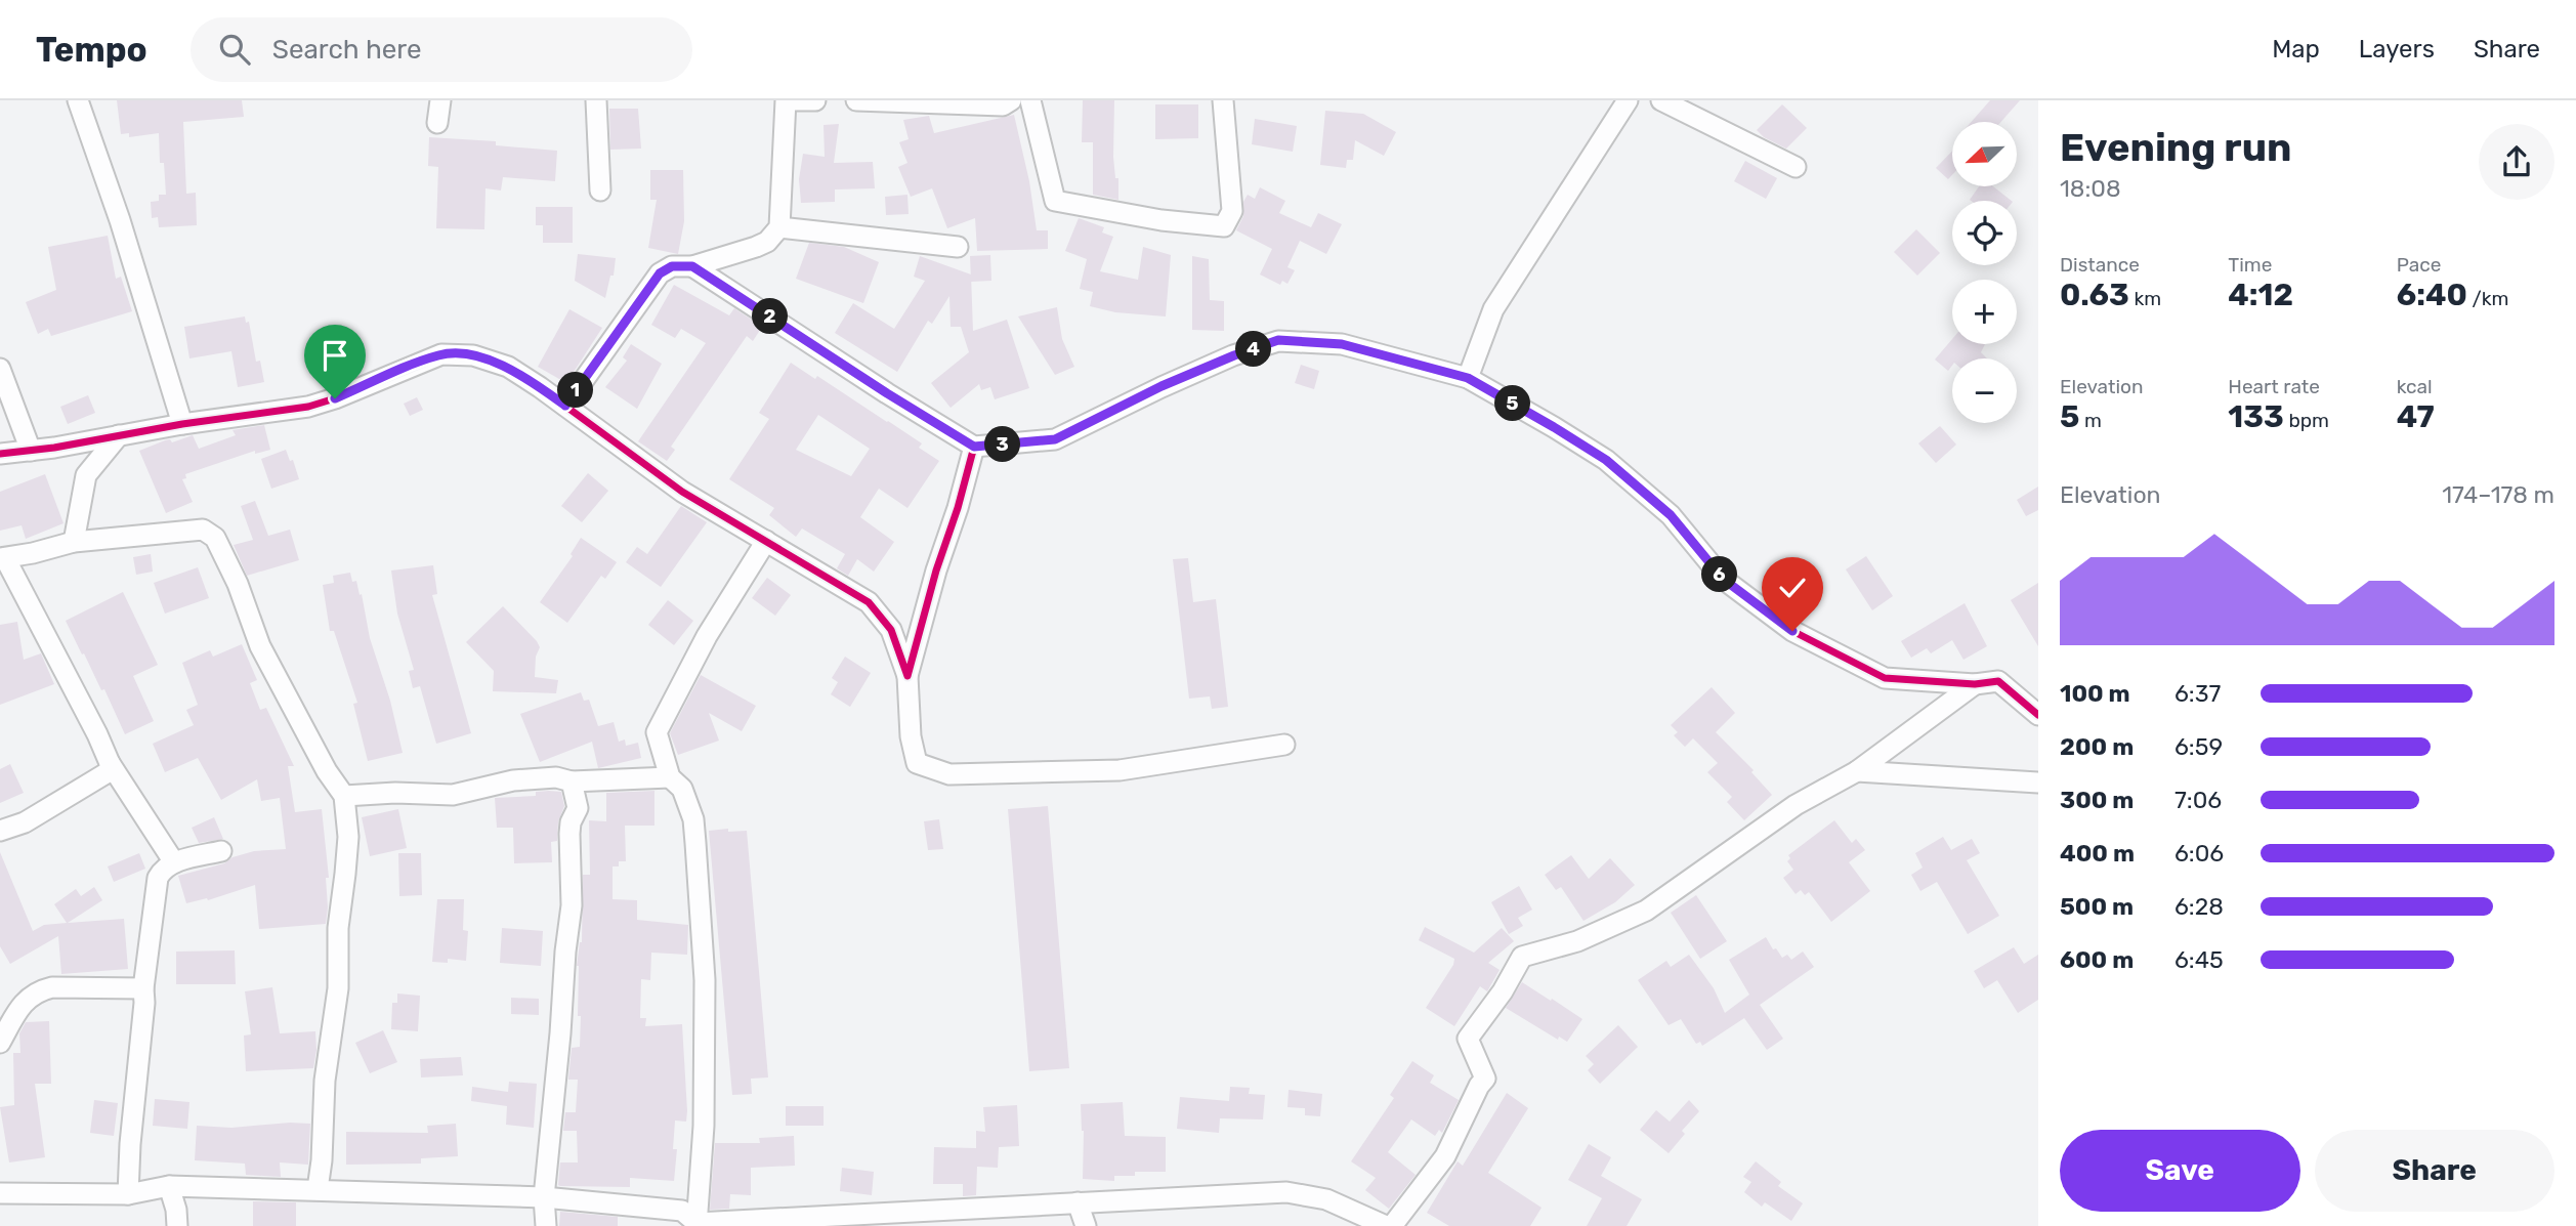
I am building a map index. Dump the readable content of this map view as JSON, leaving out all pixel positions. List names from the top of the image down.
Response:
{
  "north": "bottom left",
  "page": {
    "header": "Tempo",
    "search": "Search here",
    "nav": ["Map", "Layers", "Share"],
    "heading": ["Evening run", "18:08"],
    "map_buttons": ["+", "−"],
    "stats": [
      ["Distance", "0.63 km"],
      ["Time", "4:12"],
      ["Pace", "6:40 /km"],
      ["Elevation", "5 m"],
      ["Heart rate", "133 bpm"],
      ["kcal", "47"]
    ],
    "pins": [
      "2",
      "4",
      "1",
      "5",
      "3",
      "6"
    ],
    "chart": ["Elevation", "174–178 m"],
    "list": [
      {
        "name": "100 m",
        "note": "6:37"
      },
      {
        "name": "200 m",
        "note": "6:59"
      },
      {
        "name": "300 m",
        "note": "7:06"
      },
      {
        "name": "400 m",
        "note": "6:06"
      },
      {
        "name": "500 m",
        "note": "6:28"
      },
      {
        "name": "600 m",
        "note": "6:45"
      }
    ],
    "buttons": ["Save", "Share"]
  }
}
